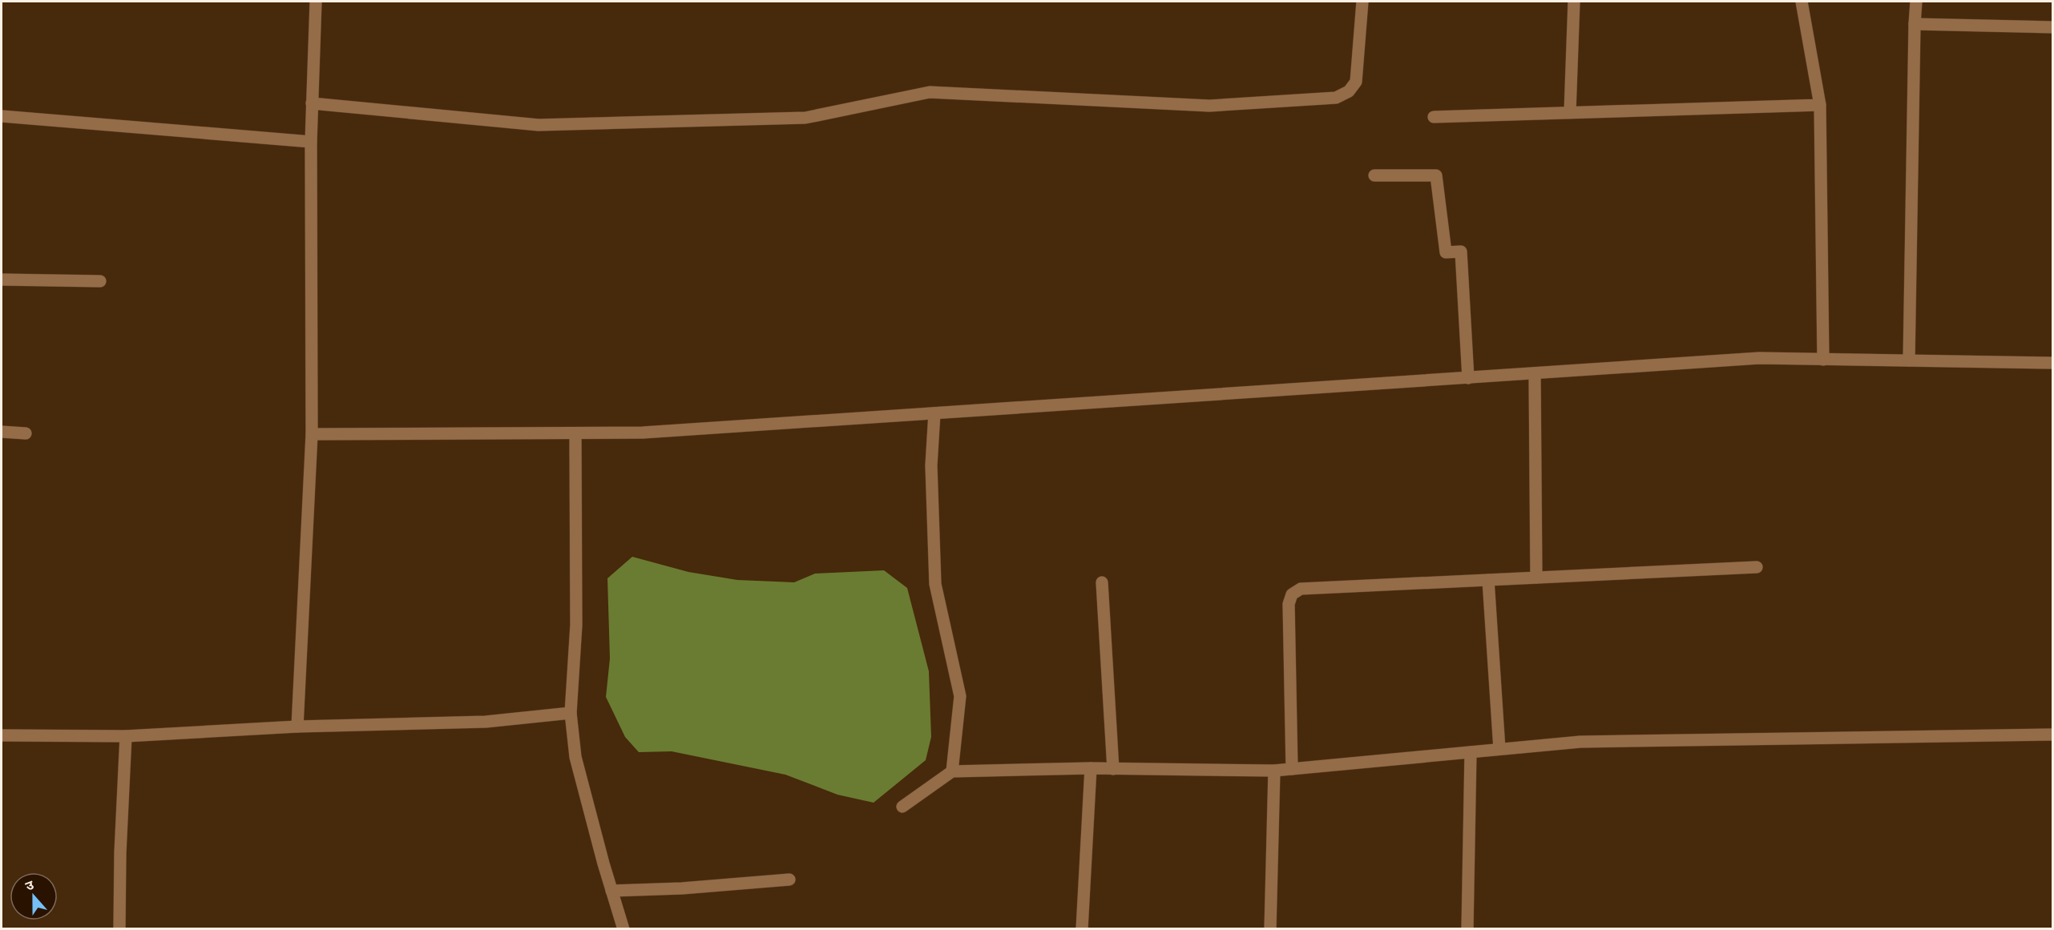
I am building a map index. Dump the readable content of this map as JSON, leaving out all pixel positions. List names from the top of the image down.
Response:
{
  "north": "top"
}
